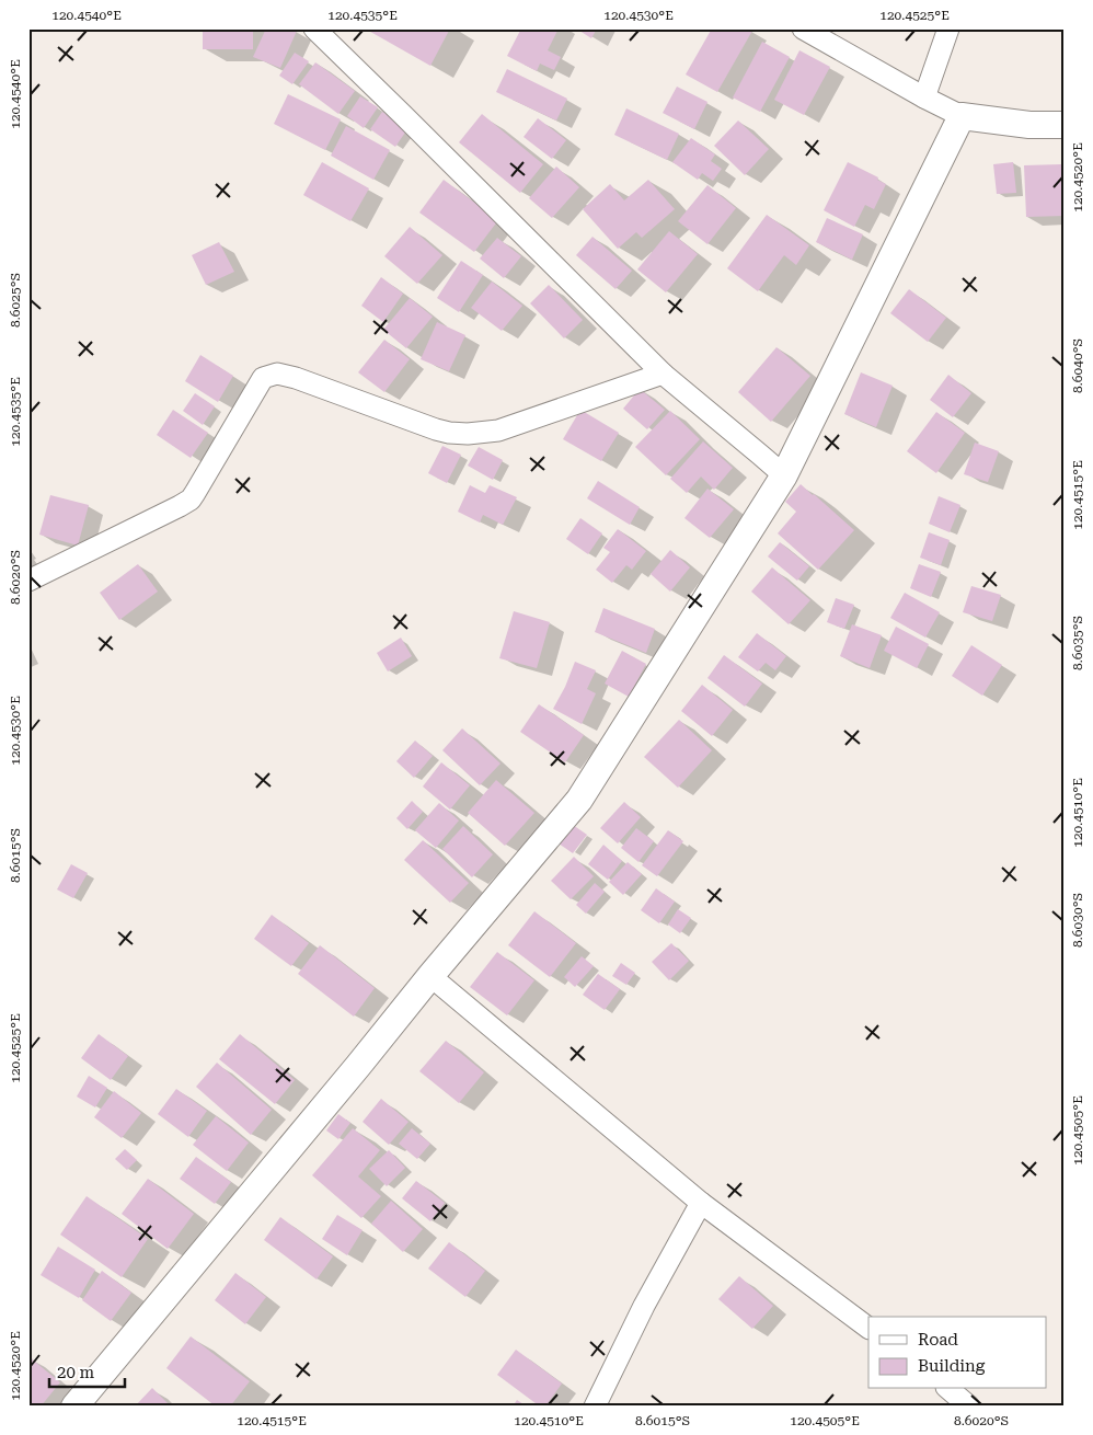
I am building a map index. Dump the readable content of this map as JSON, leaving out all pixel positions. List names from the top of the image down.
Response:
{
  "legend": ["Road", "Building"],
  "scale_bar": "20 m",
  "coordinates": [
    "120.4540°E",
    "120.4535°E",
    "120.4530°E",
    "120.4525°E",
    "120.4520°E",
    "8.6025°S",
    "8.6040°S",
    "120.4515°E",
    "8.6020°S",
    "8.6035°S",
    "120.4510°E",
    "8.6015°S",
    "8.6030°S",
    "120.4505°E"
  ]
}
